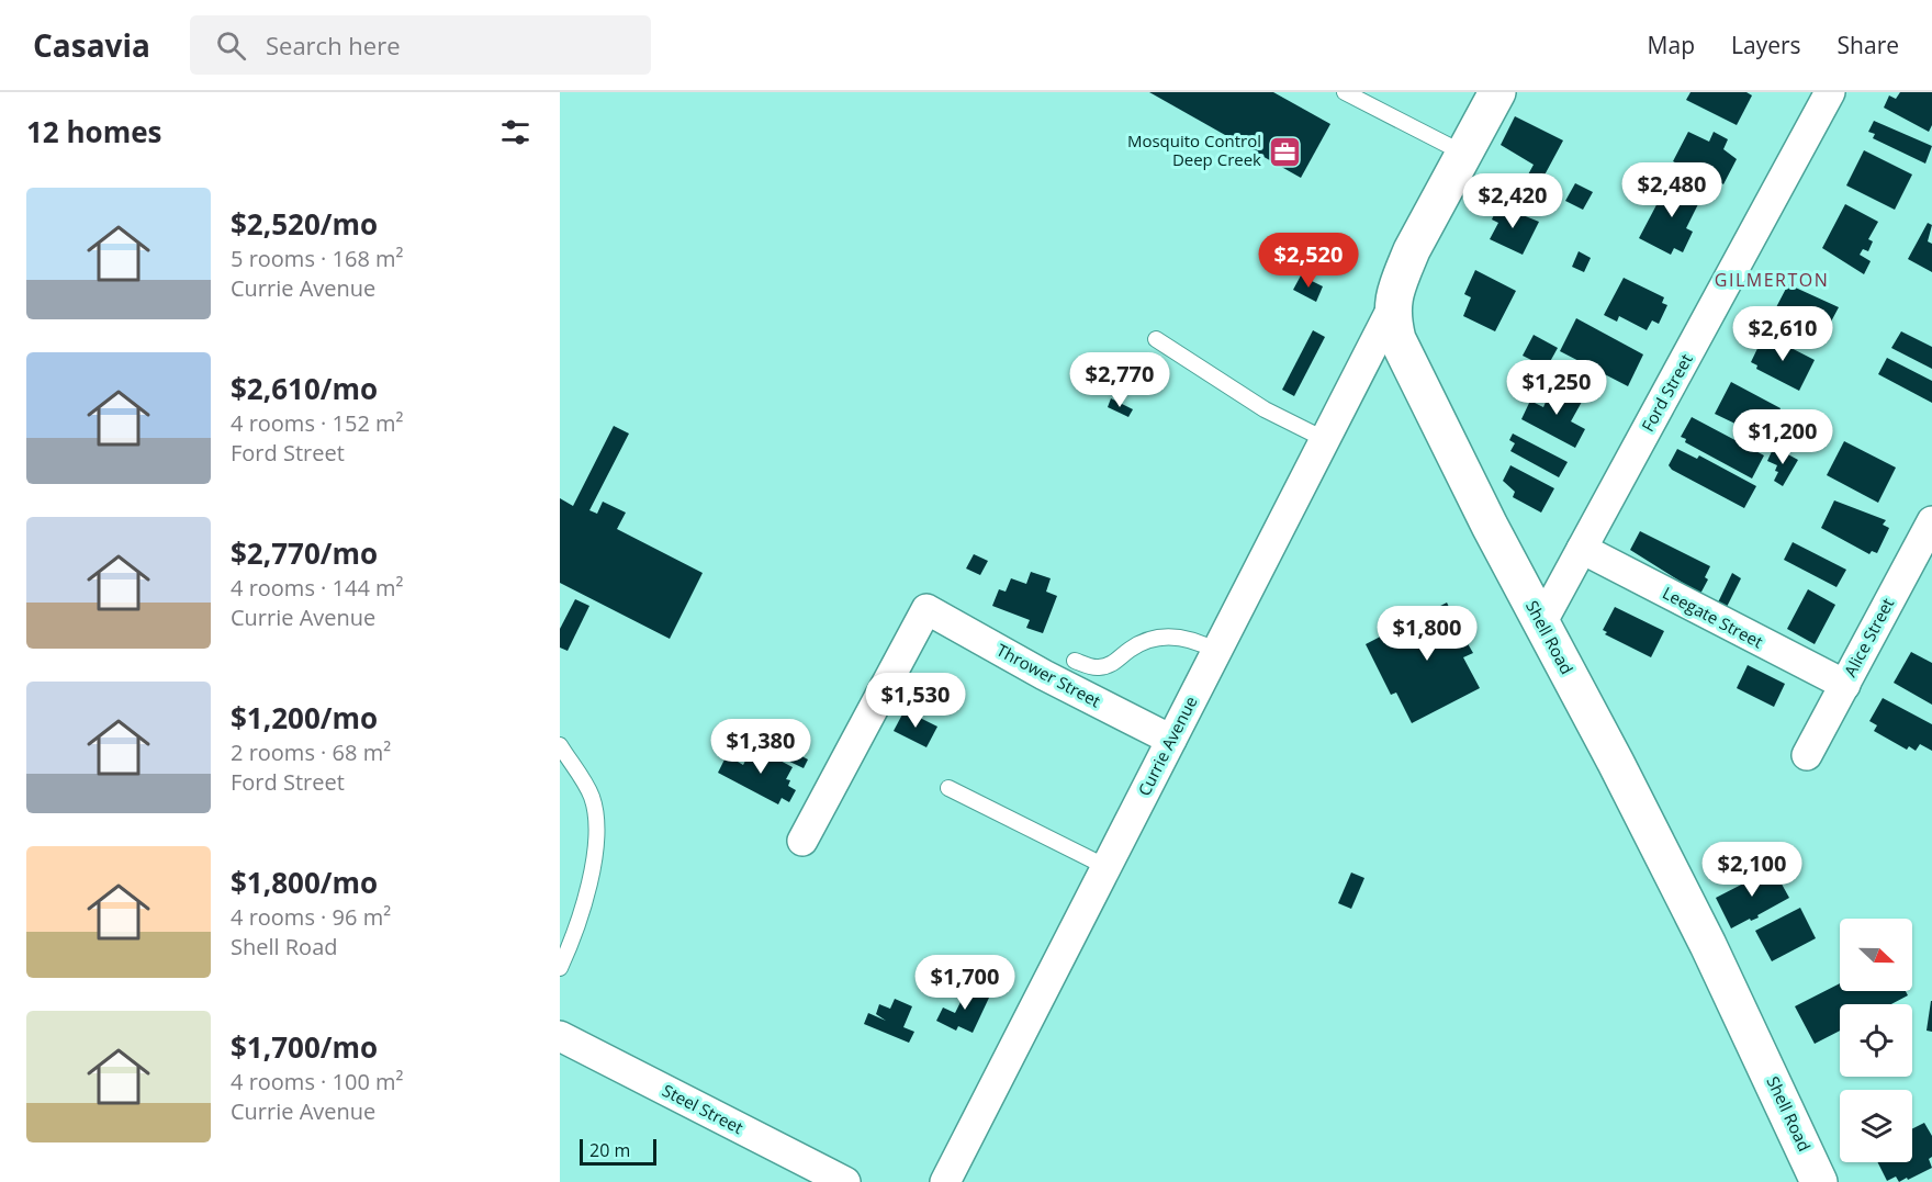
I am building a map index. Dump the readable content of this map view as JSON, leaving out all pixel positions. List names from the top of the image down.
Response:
{
  "streets": {
    "street": [
      "Ford Street",
      "Leegate Street",
      "Shell Road",
      "Alice Street",
      "Thrower Street",
      "Currie Avenue",
      "Steel Street"
    ]
  },
  "crossings": [
    ["Ford Street", "Leegate Street"],
    ["Ford Street", "Shell Road"],
    ["Leegate Street", "Alice Street"],
    ["Shell Road", "Currie Avenue"],
    ["Thrower Street", "Currie Avenue"]
  ],
  "districts": ["GILMERTON"],
  "places": {
    "office": ["Mosquito Control Deep Creek"]
  },
  "scale_bar": "20 m",
  "north": "right",
  "page": {
    "header": "Casavia",
    "search": "Search here",
    "nav": ["Map", "Layers", "Share"],
    "heading": "12 homes",
    "price": [
      "$2,480",
      "$2,420",
      "$2,520",
      "$2,610",
      "$2,770",
      "$1,250",
      "$1,200",
      "$1,800",
      "$1,530",
      "$1,380",
      "$2,100",
      "$1,700"
    ],
    "list": [
      {
        "name": "$2,520/mo",
        "note": "5 rooms · 168 m² · Currie Avenue"
      },
      {
        "name": "$2,610/mo",
        "note": "4 rooms · 152 m² · Ford Street"
      },
      {
        "name": "$2,770/mo",
        "note": "4 rooms · 144 m² · Currie Avenue"
      },
      {
        "name": "$1,200/mo",
        "note": "2 rooms · 68 m² · Ford Street"
      },
      {
        "name": "$1,800/mo",
        "note": "4 rooms · 96 m² · Shell Road"
      },
      {
        "name": "$1,700/mo",
        "note": "4 rooms · 100 m² · Currie Avenue"
      }
    ],
    "scale": "20 m"
  }
}
